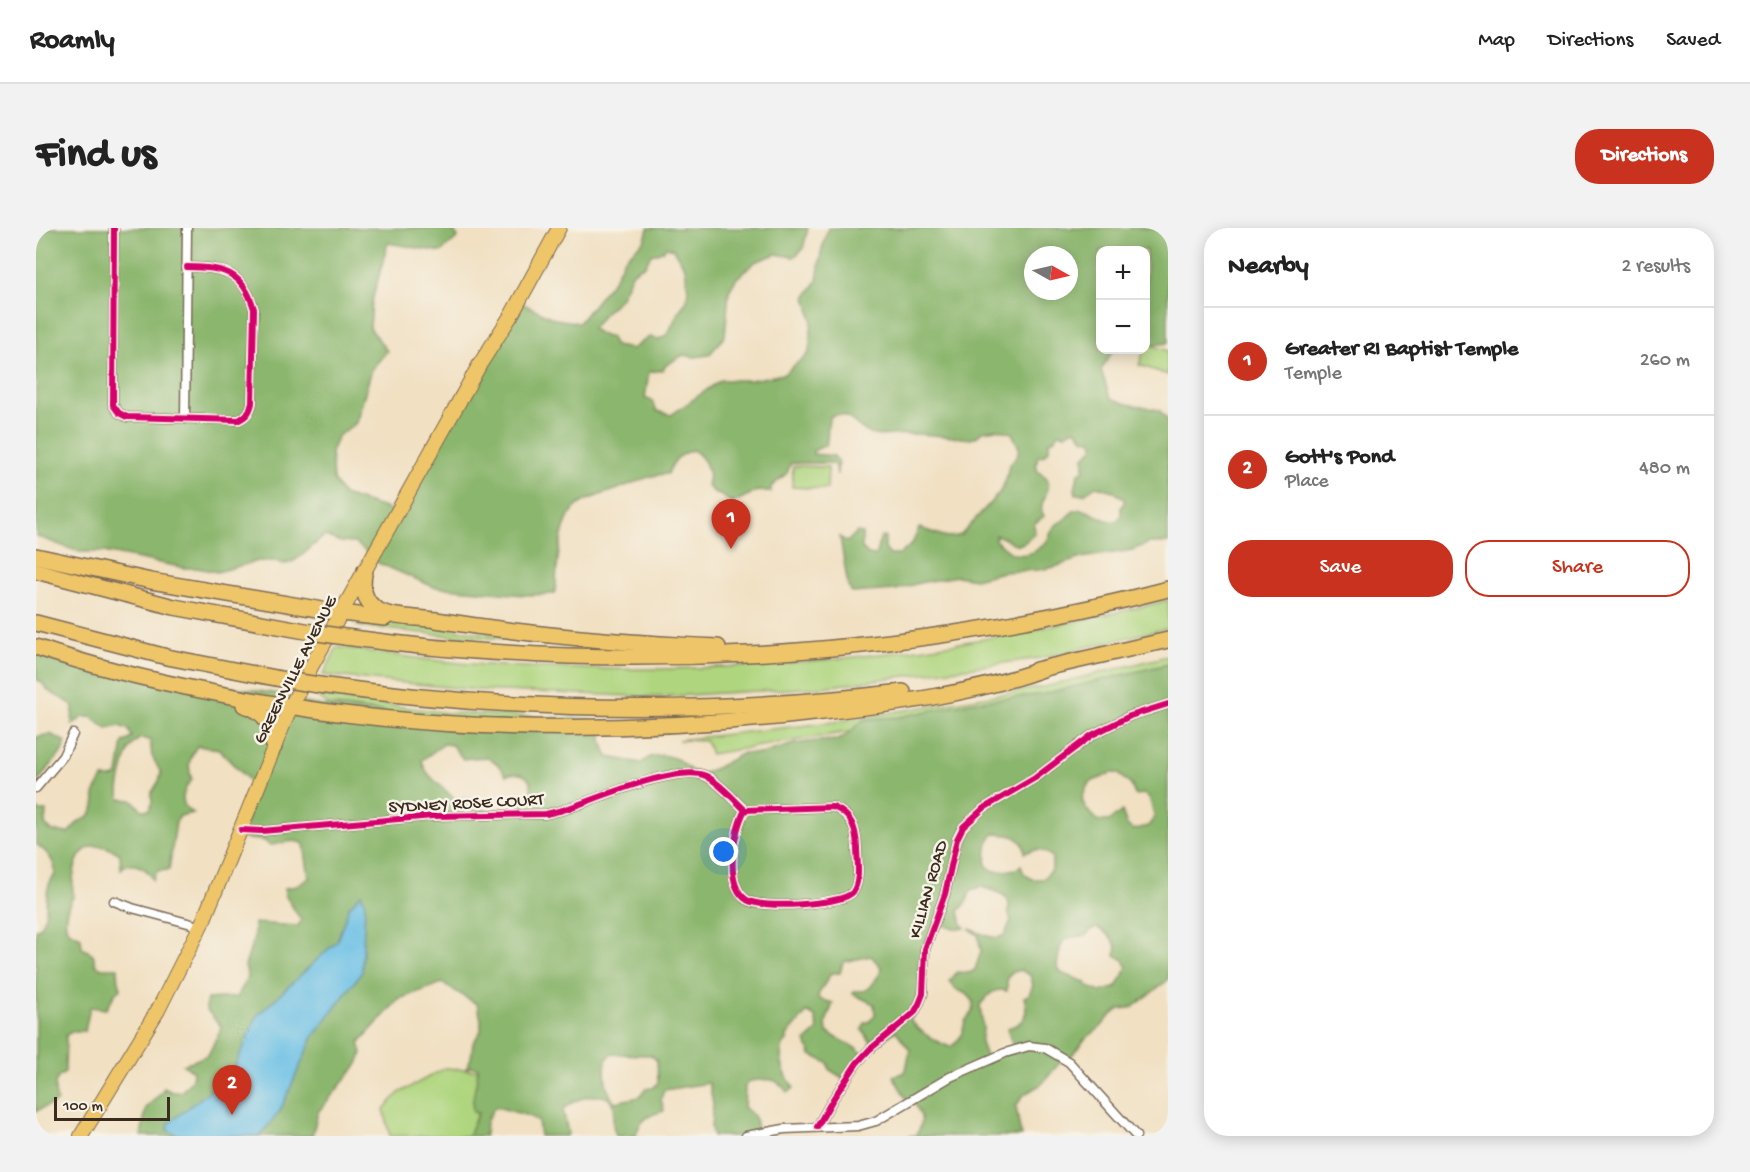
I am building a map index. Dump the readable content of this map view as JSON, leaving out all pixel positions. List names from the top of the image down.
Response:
{
  "streets": {
    "main road": ["GREENVILLE AVENUE"],
    "street": ["SYDNEY ROSE COURT", "KILLIAN ROAD"]
  },
  "crossings": [
    ["GREENVILLE AVENUE", "SYDNEY ROSE COURT"]
  ],
  "scale_bar": "100 m",
  "north": "right",
  "page": {
    "header": "Roamly",
    "nav": ["Map", "Directions", "Saved"],
    "buttons": [
      "Directions",
      ["Save", "Share"]
    ],
    "title": "Find us",
    "heading": ["Nearby", "2 results"],
    "map_buttons": ["+", "−"],
    "list": [
      {
        "mark": "1",
        "name": "Greater RI Baptist Temple",
        "note": "Temple",
        "value": "260 m"
      },
      {
        "mark": "2",
        "name": "Gott's Pond",
        "note": "Place",
        "value": "480 m"
      }
    ],
    "pins": ["1", "2"],
    "scale": "100 m"
  }
}
